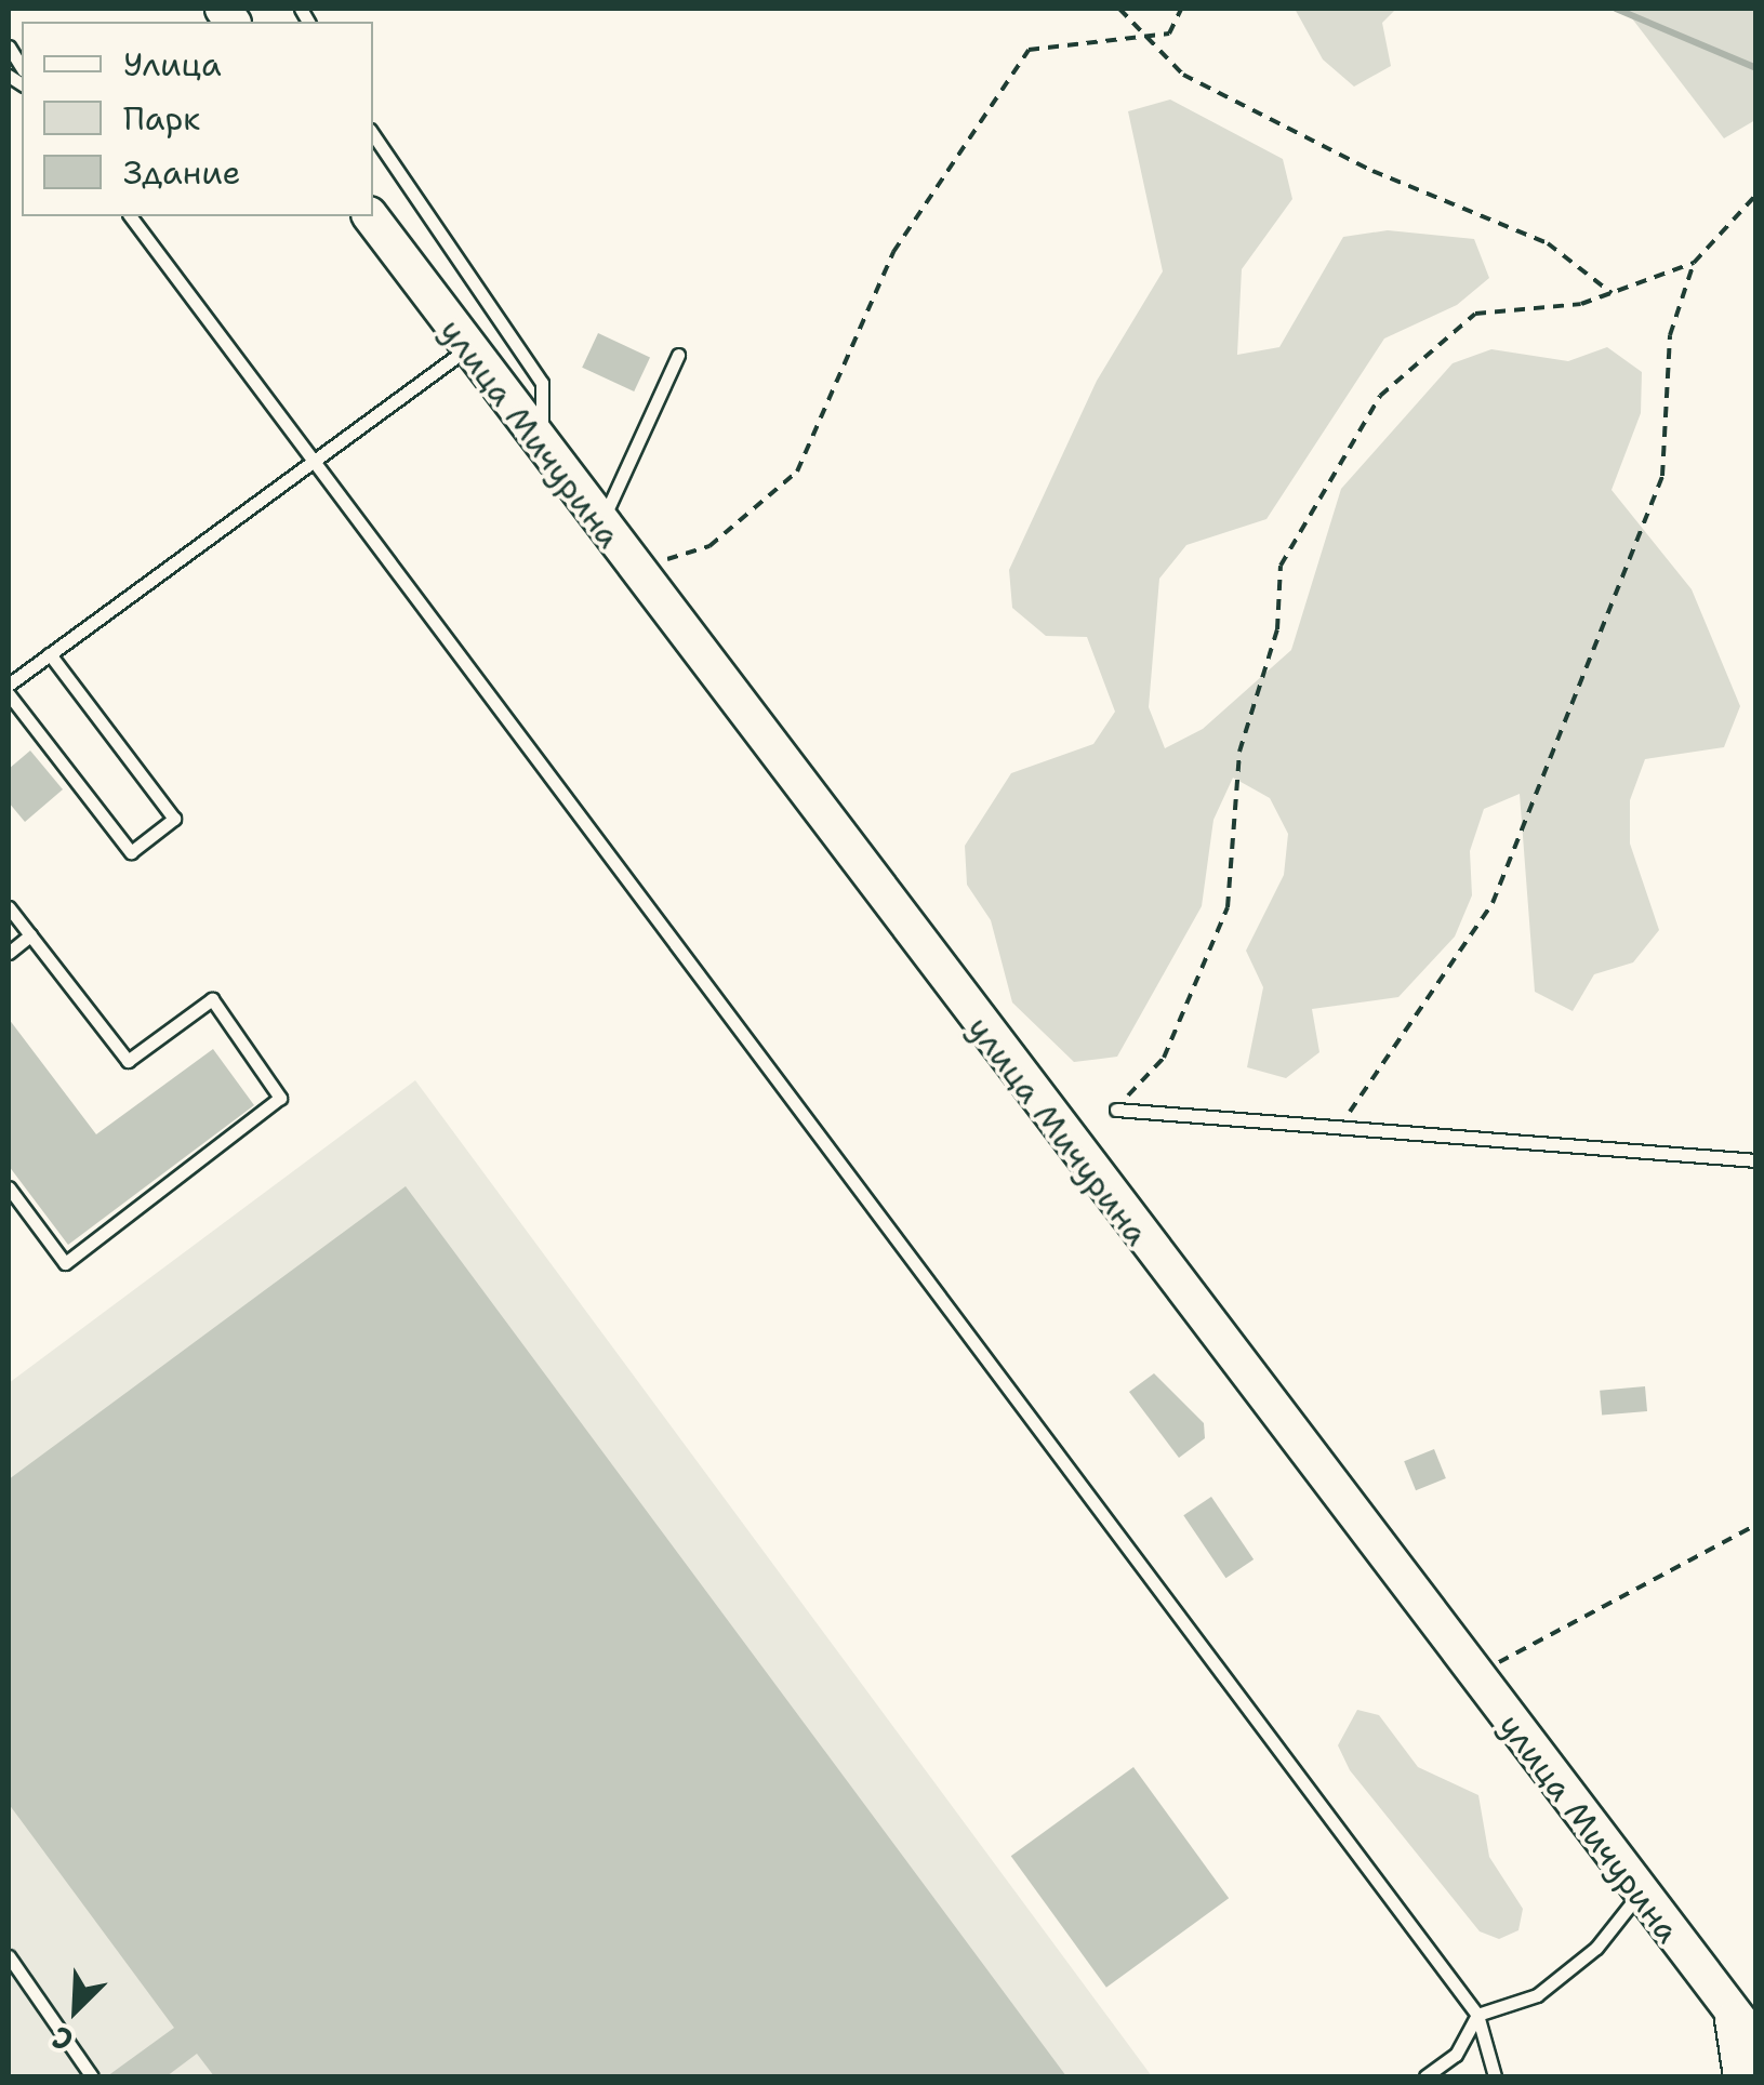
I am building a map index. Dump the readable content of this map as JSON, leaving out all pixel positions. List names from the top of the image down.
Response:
{
  "streets": {
    "main road": ["улица Мичурина"]
  },
  "legend": ["Улица", "Парк", "Здание"],
  "north": "bottom left"
}
